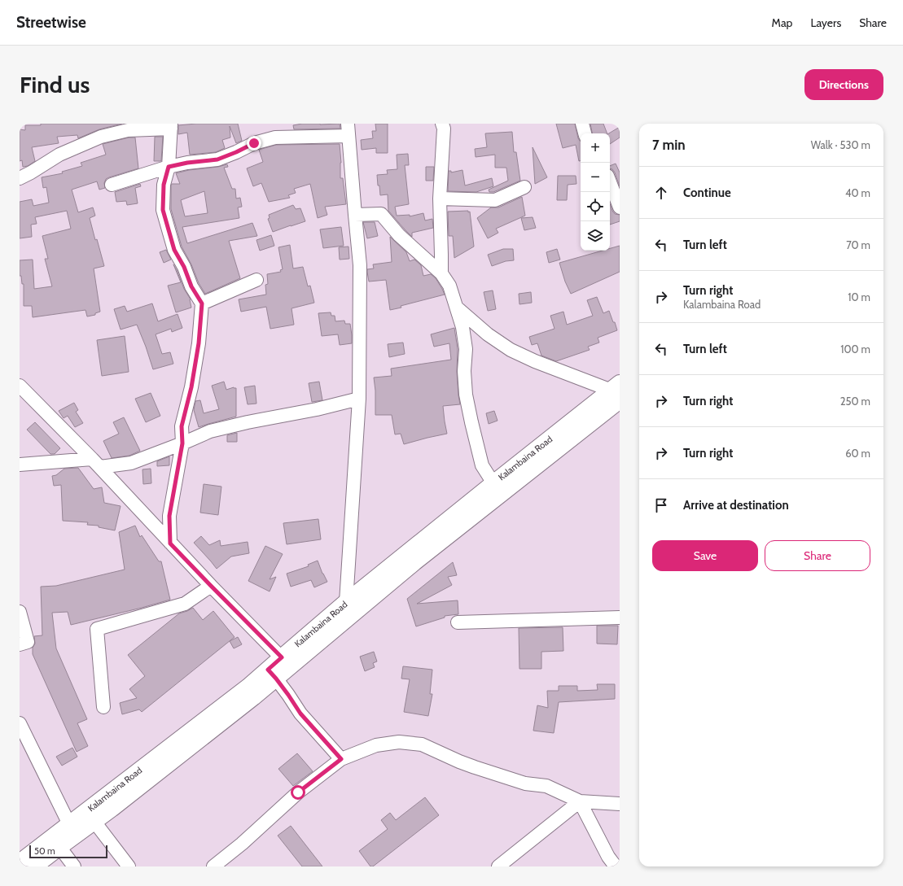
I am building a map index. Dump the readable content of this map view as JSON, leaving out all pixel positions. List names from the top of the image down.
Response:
{
  "streets": {
    "main road": ["Kalambaina Road"]
  },
  "scale_bar": "50 m",
  "page": {
    "header": "Streetwise",
    "nav": ["Map", "Layers", "Share"],
    "buttons": [
      "Directions",
      ["Save", "Share"]
    ],
    "title": "Find us",
    "heading": ["7 min", "Walk · 530 m"],
    "map_buttons": ["+", "−"],
    "list": [
      ["Continue", "40 m"],
      ["Turn left", "70 m"],
      ["Turn right", "Kalambaina Road", "10 m"],
      ["Turn left", "100 m"],
      ["Turn right", "250 m"],
      ["Turn right", "60 m"],
      "Arrive at destination"
    ],
    "scale": "50 m"
  }
}
